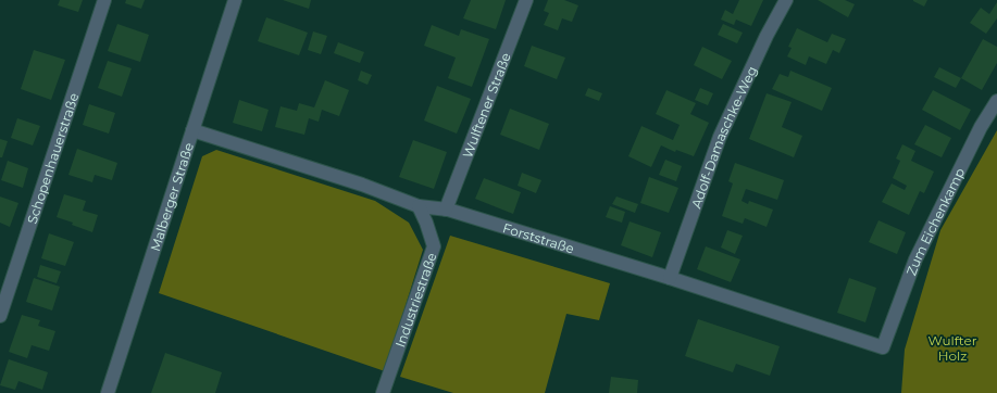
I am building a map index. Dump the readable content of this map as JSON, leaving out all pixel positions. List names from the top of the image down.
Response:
{
  "streets": {
    "street": [
      "Wulftener Straße",
      "Adolf-Damaschke-Weg",
      "Schopenhauerstraße",
      "Malberger Straße",
      "Zum Eichenkamp",
      "Forststraße",
      "Industriestraße"
    ]
  },
  "crossings": [
    ["Wulftener Straße", "Forststraße"],
    ["Adolf-Damaschke-Weg", "Forststraße"],
    ["Malberger Straße", "Forststraße"],
    ["Zum Eichenkamp", "Forststraße"],
    ["Forststraße", "Industriestraße"]
  ],
  "parks": ["Wulfter Holz"]
}
